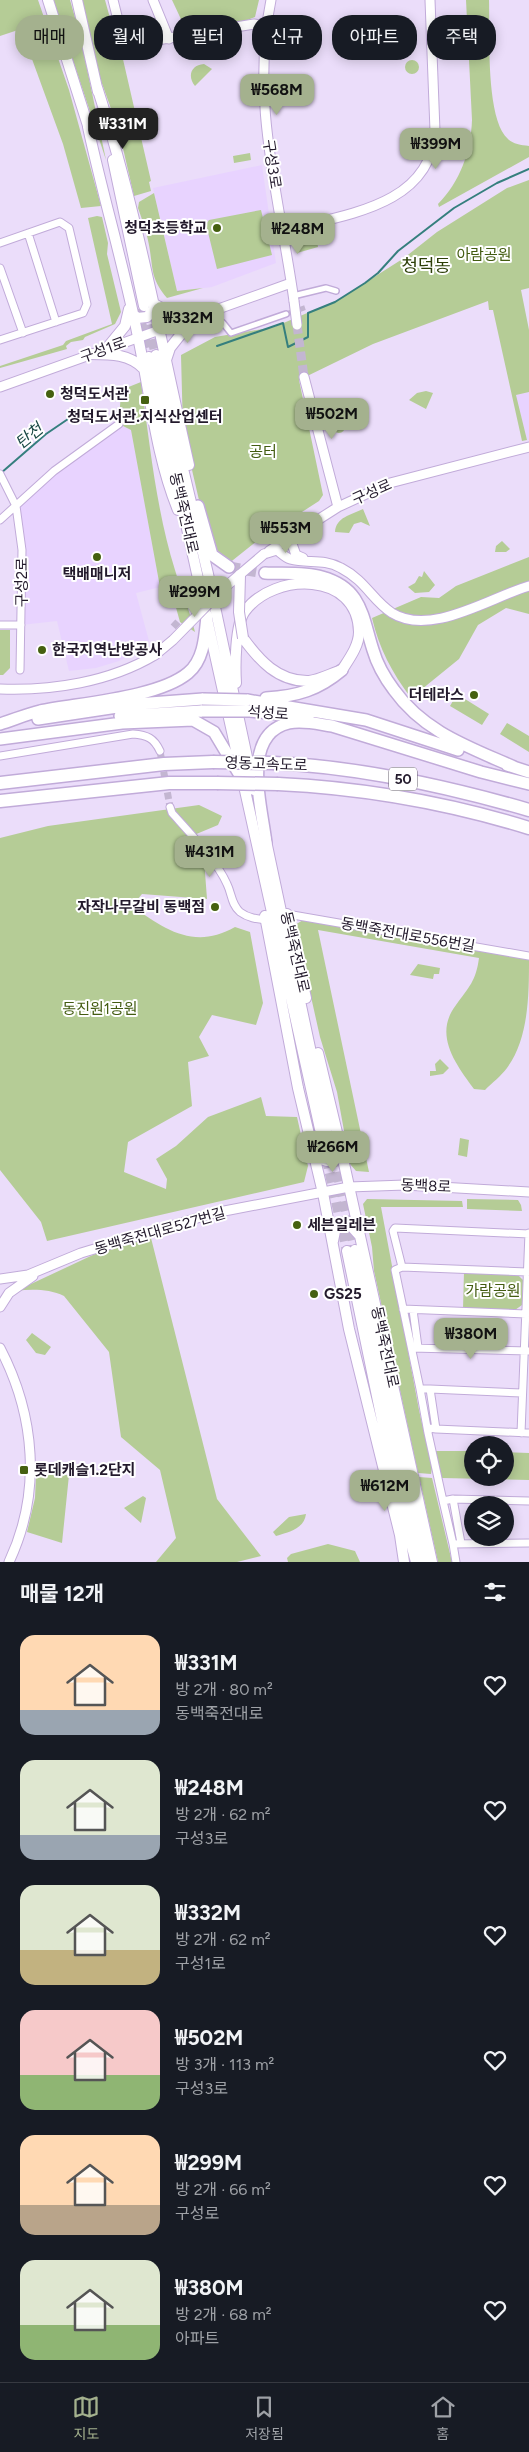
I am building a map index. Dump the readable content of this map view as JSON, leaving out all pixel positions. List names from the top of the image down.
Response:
{
  "streets": {
    "highway": ["석성로", "영동고속도로", "50"],
    "main road": ["동백죽전대로"],
    "street": [
      "구성3로",
      "구성1로",
      "구성로",
      "구성2로",
      "동백죽전대로556번길",
      "동백8로",
      "동백죽전대로527번길"
    ]
  },
  "crossings": [
    ["구성3로", "구성1로"],
    ["동백죽전대로", "동백죽전대로556번길"],
    ["동백죽전대로", "동백8로"],
    ["동백죽전대로", "동백죽전대로527번길"],
    ["동백8로", "동백죽전대로527번길"]
  ],
  "districts": ["청덕동"],
  "water": ["탄천"],
  "parks": [
    "아람공원",
    "공터",
    "동진원1공원",
    "가람공원"
  ],
  "places": {
    "other": [
      "청덕초등학교",
      "청덕도서관",
      "택배매니저",
      "한국지역난방공사",
      "더테라스",
      "자작나무갈비 동백점",
      "세븐일레븐",
      "GS25"
    ],
    "transit": ["청덕도서관.지식산업센터", "롯데캐슬1.2단지"]
  },
  "page": {
    "chip": [
      "매매",
      "월세",
      "필터",
      "신규",
      "아파트",
      "주택"
    ],
    "price": [
      "₩568M",
      "₩331M",
      "₩399M",
      "₩248M",
      "₩332M",
      "₩502M",
      "₩553M",
      "₩299M",
      "₩431M",
      "₩266M",
      "₩380M",
      "₩612M"
    ],
    "heading": "매물 12개",
    "list": [
      {
        "name": "₩331M",
        "note": "방 2개 · 80 m² · 동백죽전대로"
      },
      {
        "name": "₩248M",
        "note": "방 2개 · 62 m² · 구성3로"
      },
      {
        "name": "₩332M",
        "note": "방 2개 · 62 m² · 구성1로"
      },
      {
        "name": "₩502M",
        "note": "방 3개 · 113 m² · 구성3로"
      },
      {
        "name": "₩299M",
        "note": "방 2개 · 66 m² · 구성로"
      },
      {
        "name": "₩380M",
        "note": "방 2개 · 68 m² · 아파트"
      }
    ],
    "tabs": ["지도", "저장됨", "홈"]
  }
}
